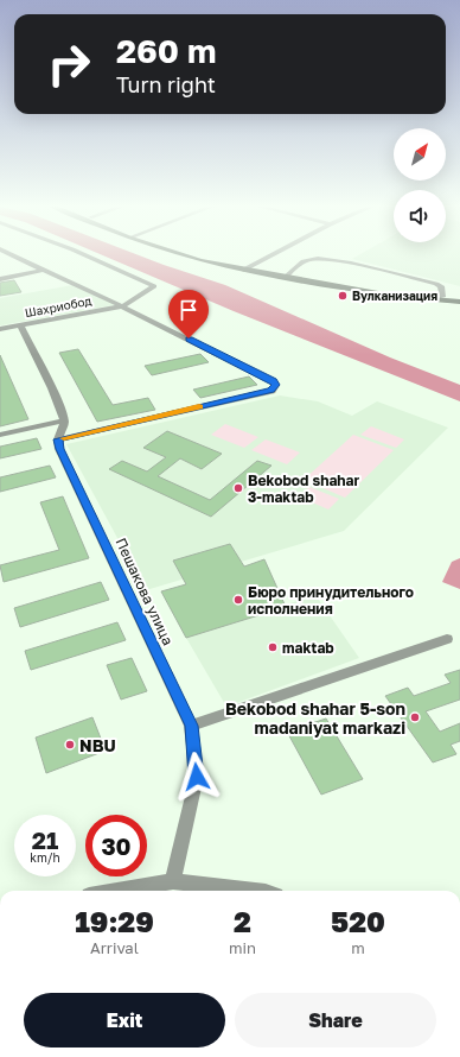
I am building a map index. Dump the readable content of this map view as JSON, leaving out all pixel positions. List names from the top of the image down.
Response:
{
  "streets": {
    "street": ["Шахриобод", "Пешакова улица"]
  },
  "places": [
    "Вулканизация",
    "Bekobod shahar 3-maktab",
    "Бюро принудительного исполнения",
    "maktab",
    "Bekobod shahar 5-son madaniyat markazi",
    "NBU"
  ],
  "north": "top right",
  "page": {
    "turn": ["260 m", "Turn right"],
    "speed": "21 km/h",
    "limit": "30",
    "eta": [
      "19:29",
      "Arrival",
      "2",
      "min",
      "520",
      "m"
    ],
    "buttons": ["Exit", "Share"]
  }
}
